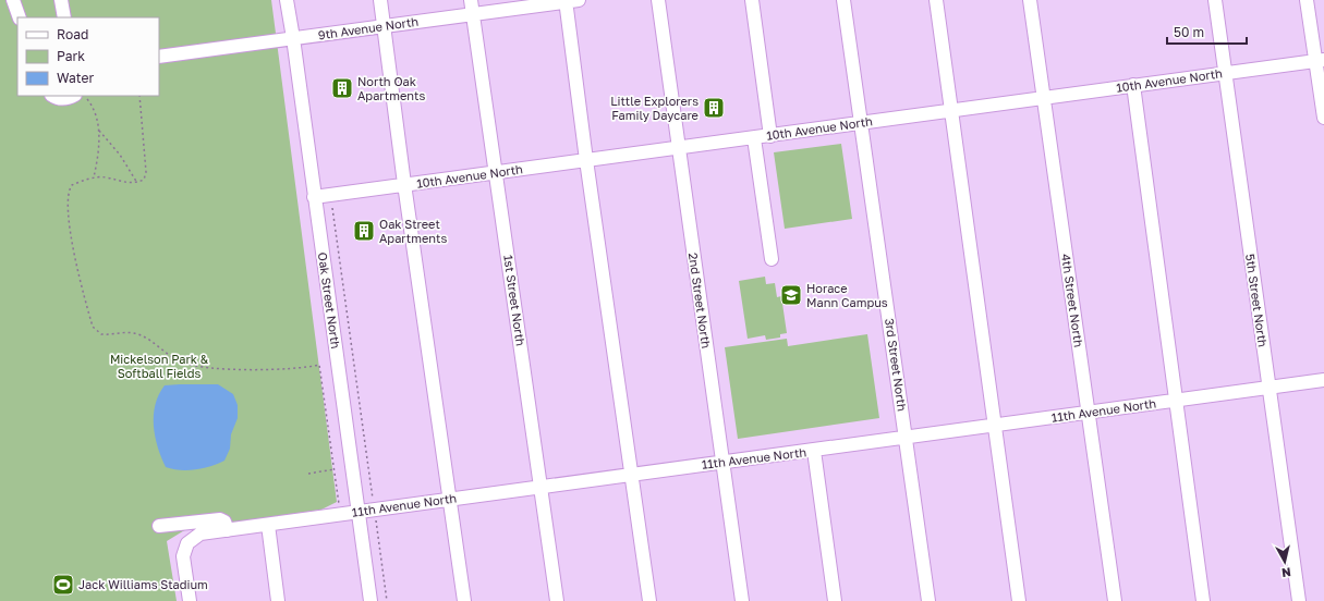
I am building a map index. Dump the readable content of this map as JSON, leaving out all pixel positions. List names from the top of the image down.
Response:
{
  "streets": {
    "street": [
      "9th Avenue North",
      "10th Avenue North",
      "Oak Street North",
      "1st Street North",
      "2nd Street North",
      "4th Street North",
      "5th Street North",
      "3rd Street North",
      "11th Avenue North"
    ]
  },
  "crossings": [
    ["9th Avenue North", "Oak Street North"],
    ["9th Avenue North", "1st Street North"],
    ["10th Avenue North", "Oak Street North"],
    ["10th Avenue North", "1st Street North"],
    ["10th Avenue North", "2nd Street North"],
    ["10th Avenue North", "4th Street North"],
    ["10th Avenue North", "5th Street North"],
    ["10th Avenue North", "3rd Street North"],
    ["Oak Street North", "11th Avenue North"],
    ["1st Street North", "11th Avenue North"],
    ["2nd Street North", "11th Avenue North"],
    ["4th Street North", "11th Avenue North"],
    ["5th Street North", "11th Avenue North"],
    ["3rd Street North", "11th Avenue North"]
  ],
  "parks": ["Mickelson Park & Softball Fields"],
  "places": {
    "building": ["North Oak Apartments", "Little Explorers Family Daycare", "Oak Street Apartments"],
    "school or university": ["Horace Mann Campus"],
    "sports": ["Jack Williams Stadium"]
  },
  "legend": ["Road", "Park", "Water"],
  "scale_bar": "50 m",
  "north": "bottom"
}
